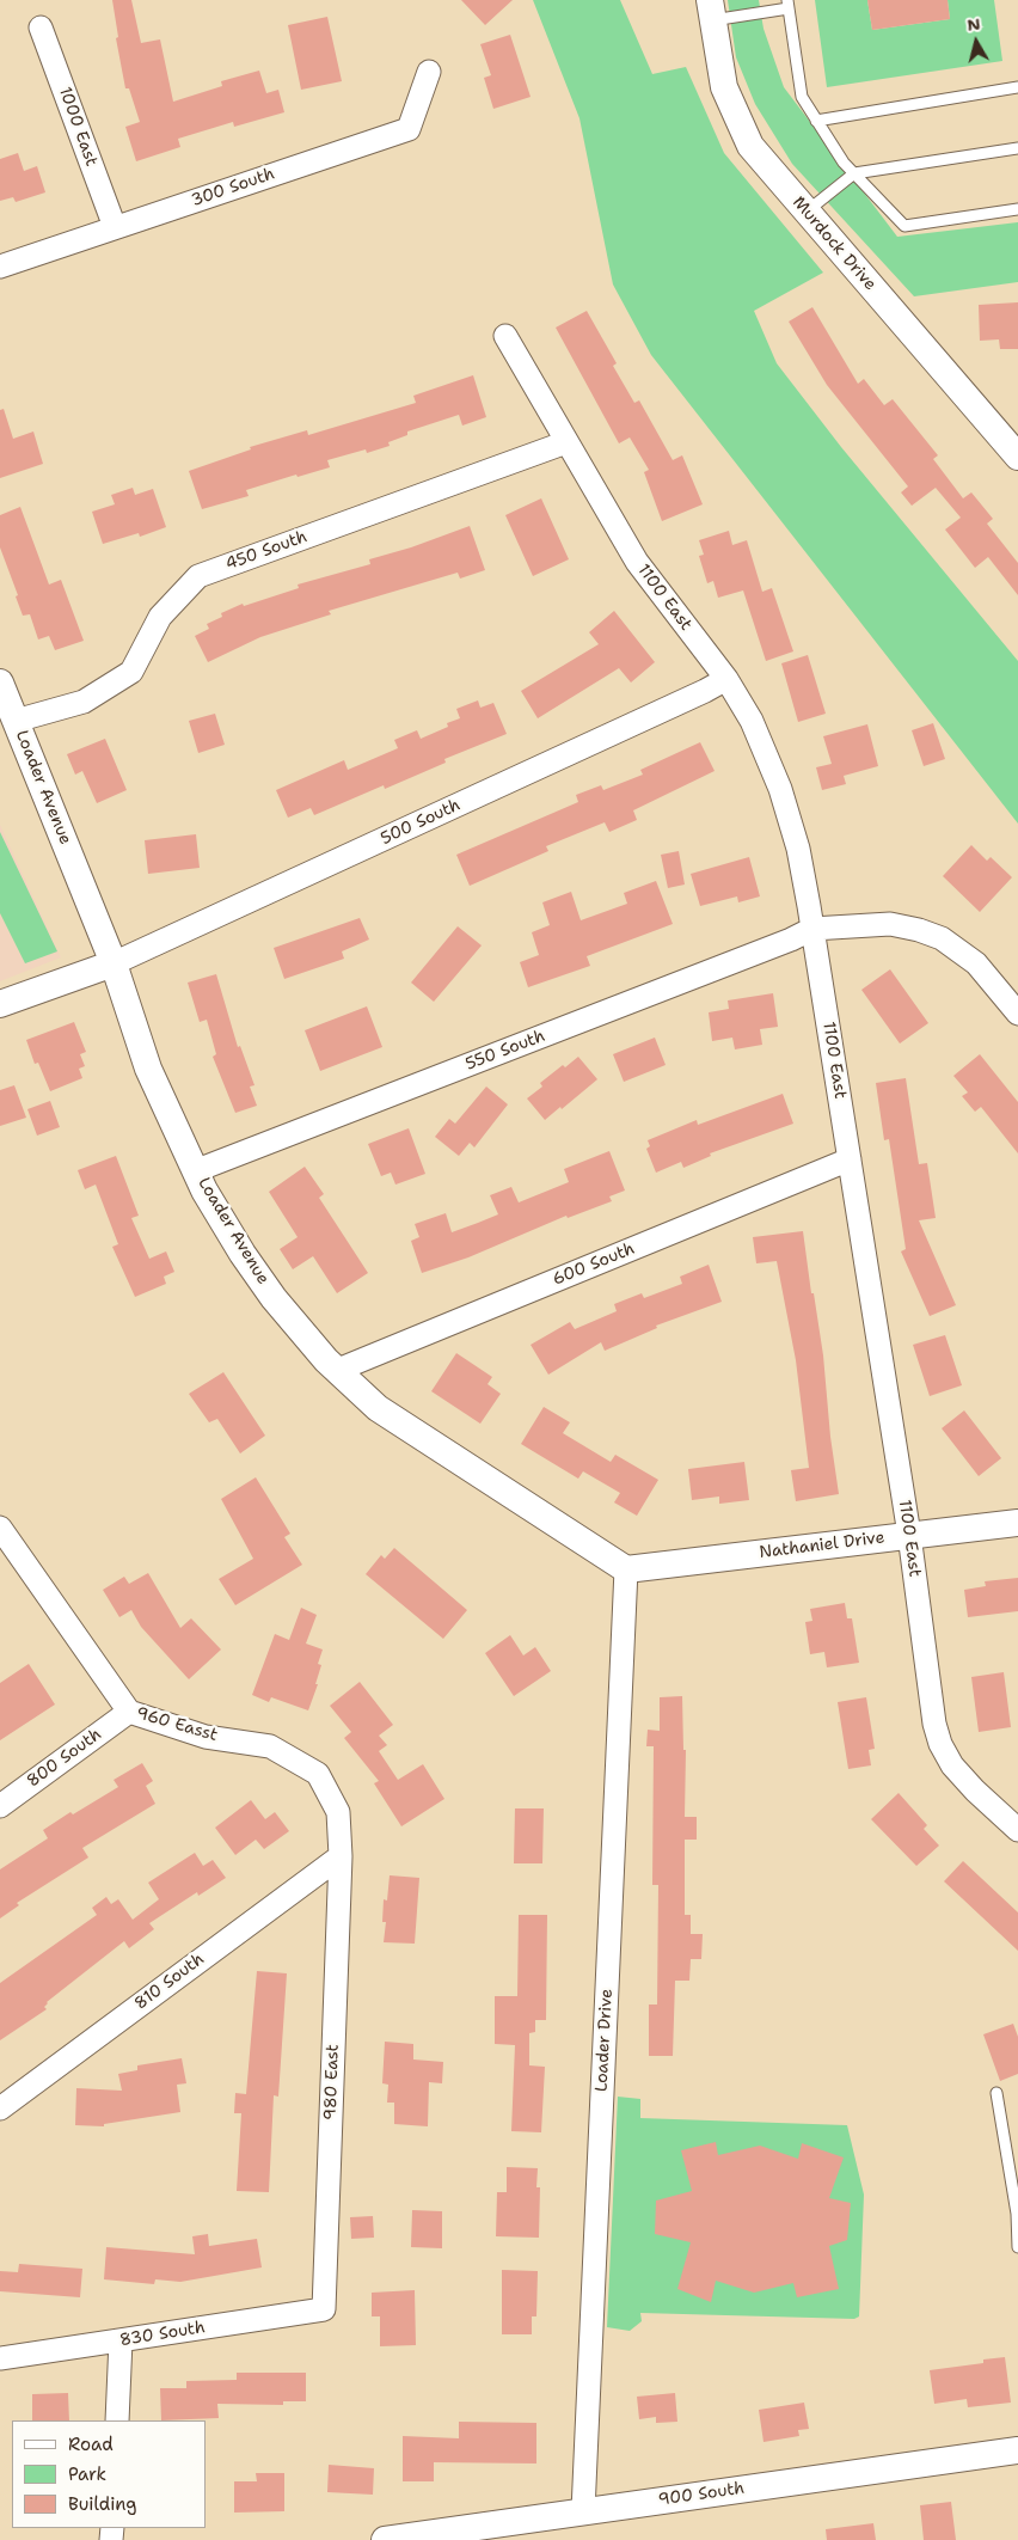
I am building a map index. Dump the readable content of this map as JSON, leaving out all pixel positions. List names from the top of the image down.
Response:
{
  "streets": {
    "street": [
      "1000 East",
      "300 South",
      "Murdock Drive",
      "450 South",
      "1100 East",
      "Loader Avenue",
      "500 South",
      "550 South",
      "600 South",
      "Nathaniel Drive",
      "960 Easst",
      "800 South",
      "810 South",
      "Loader Drive",
      "980 East",
      "830 South",
      "900 South"
    ]
  },
  "crossings": [
    ["1000 East", "300 South"],
    ["450 South", "1100 East"],
    ["450 South", "Loader Avenue"],
    ["1100 East", "500 South"],
    ["1100 East", "550 South"],
    ["1100 East", "600 South"],
    ["1100 East", "Nathaniel Drive"],
    ["Loader Avenue", "500 South"],
    ["Loader Avenue", "550 South"],
    ["Loader Avenue", "600 South"],
    ["Loader Avenue", "Nathaniel Drive"],
    ["Loader Avenue", "Loader Drive"],
    ["Nathaniel Drive", "Loader Drive"],
    ["960 Easst", "800 South"],
    ["960 Easst", "810 South"],
    ["960 Easst", "980 East"],
    ["810 South", "980 East"],
    ["Loader Drive", "900 South"],
    ["980 East", "830 South"]
  ],
  "legend": ["Road", "Park", "Building"],
  "north": "top"
}
